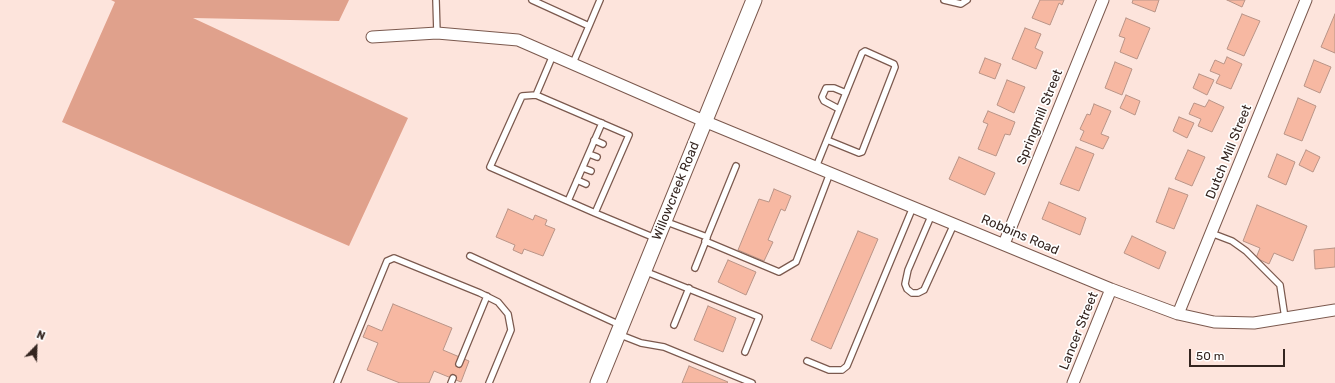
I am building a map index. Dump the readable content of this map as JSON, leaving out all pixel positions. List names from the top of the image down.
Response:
{
  "streets": {
    "main road": ["Willowcreek Road"],
    "street": [
      "Springmill Street",
      "Dutch Mill Street",
      "Robbins Road",
      "Lancer Street"
    ]
  },
  "crossings": [
    ["Springmill Street", "Robbins Road"],
    ["Dutch Mill Street", "Robbins Road"],
    ["Willowcreek Road", "Robbins Road"],
    ["Robbins Road", "Lancer Street"]
  ],
  "scale_bar": "50 m",
  "north": "top right"
}
